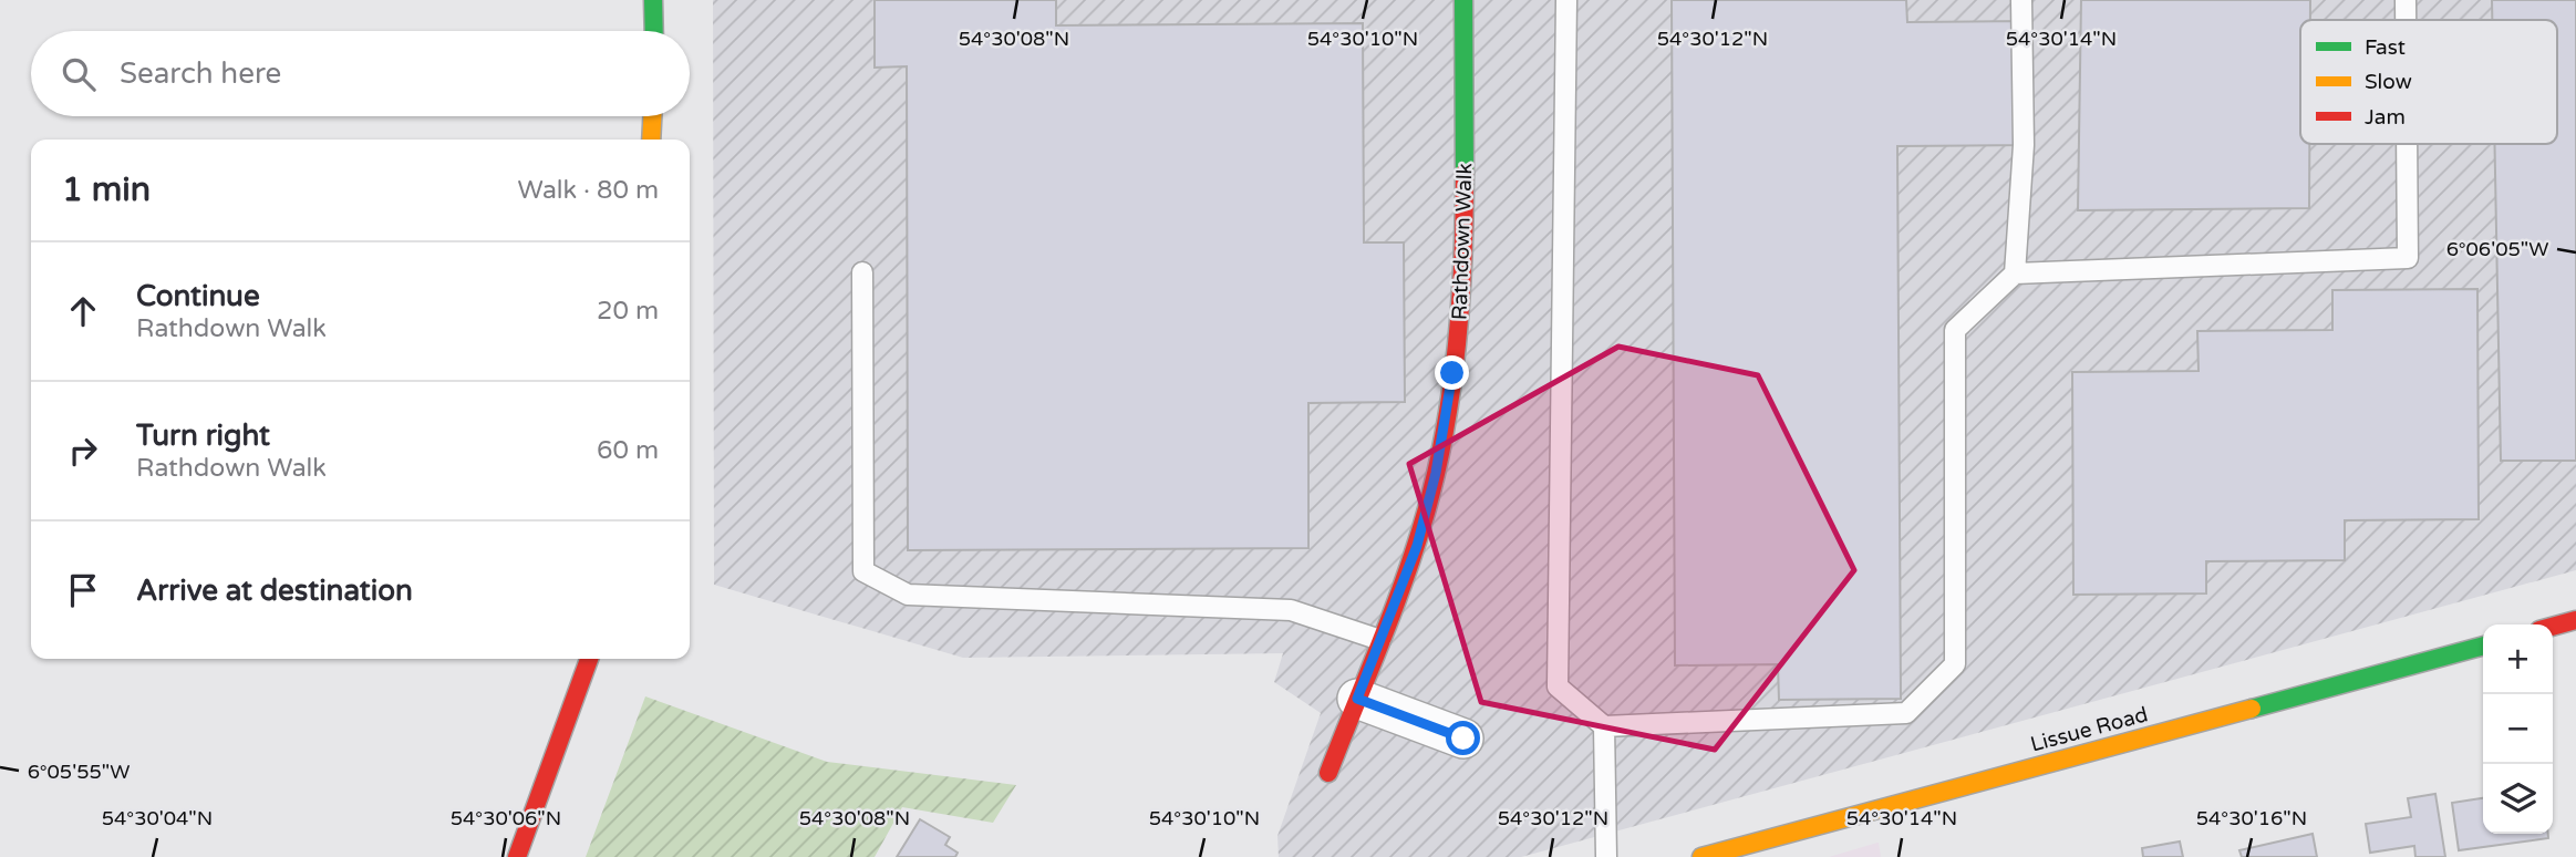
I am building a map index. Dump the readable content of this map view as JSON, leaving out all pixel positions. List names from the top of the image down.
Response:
{
  "streets": {
    "main road": ["Rathdown Walk", "Lissue Road"]
  },
  "legend": ["Fast", "Slow", "Jam"],
  "page": {
    "search": "Search here",
    "heading": ["1 min", "Walk · 80 m"],
    "list": [
      ["Continue", "Rathdown Walk", "20 m"],
      ["Turn right", "Rathdown Walk", "60 m"],
      "Arrive at destination"
    ],
    "map_buttons": ["+", "−"]
  },
  "coordinates": [
    "54°30'08\"N",
    "54°30'10\"N",
    "54°30'12\"N",
    "54°30'14\"N",
    "6°06'05\"W",
    "6°05'55\"W",
    "54°30'04\"N",
    "54°30'06\"N",
    "54°30'16\"N"
  ]
}
